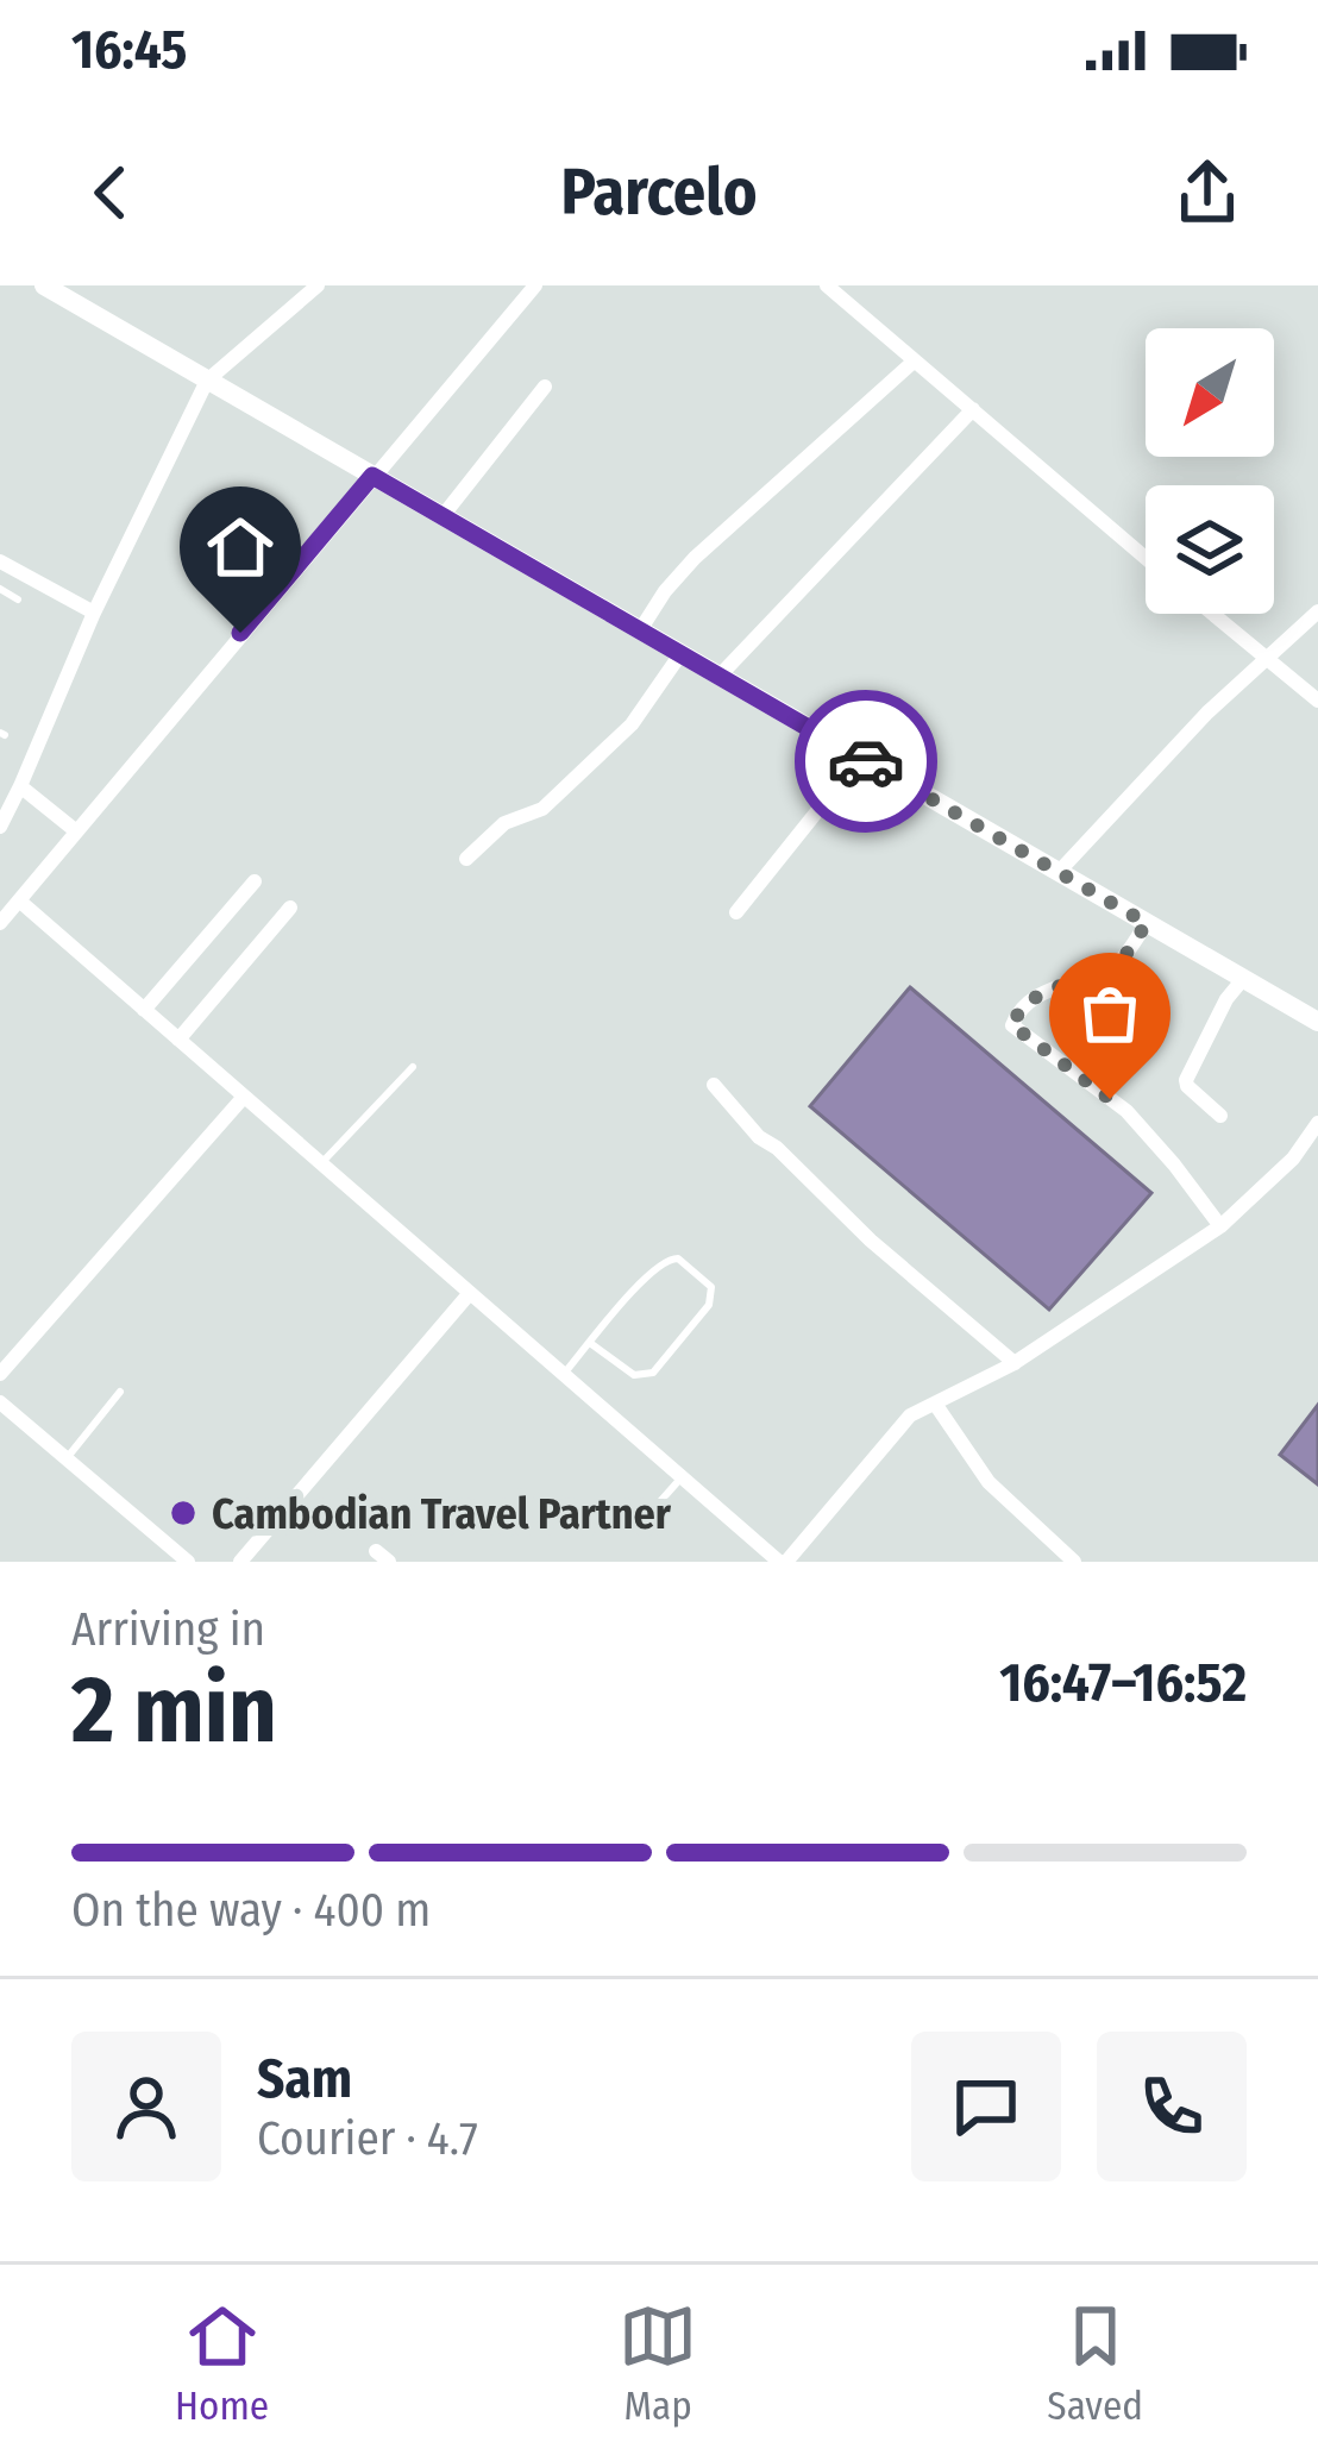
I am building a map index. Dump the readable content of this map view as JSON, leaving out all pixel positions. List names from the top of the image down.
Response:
{
  "places": ["Cambodian Travel Partner"],
  "north": "bottom left",
  "page": {
    "status": "16:45",
    "header": "Parcelo",
    "heading": ["2 min", "Arriving in", "16:47–16:52"],
    "panel": ["Sam", "Courier · 4.7"],
    "bar": "On the way · 400 m",
    "tabs": ["Home", "Map", "Saved"]
  }
}
